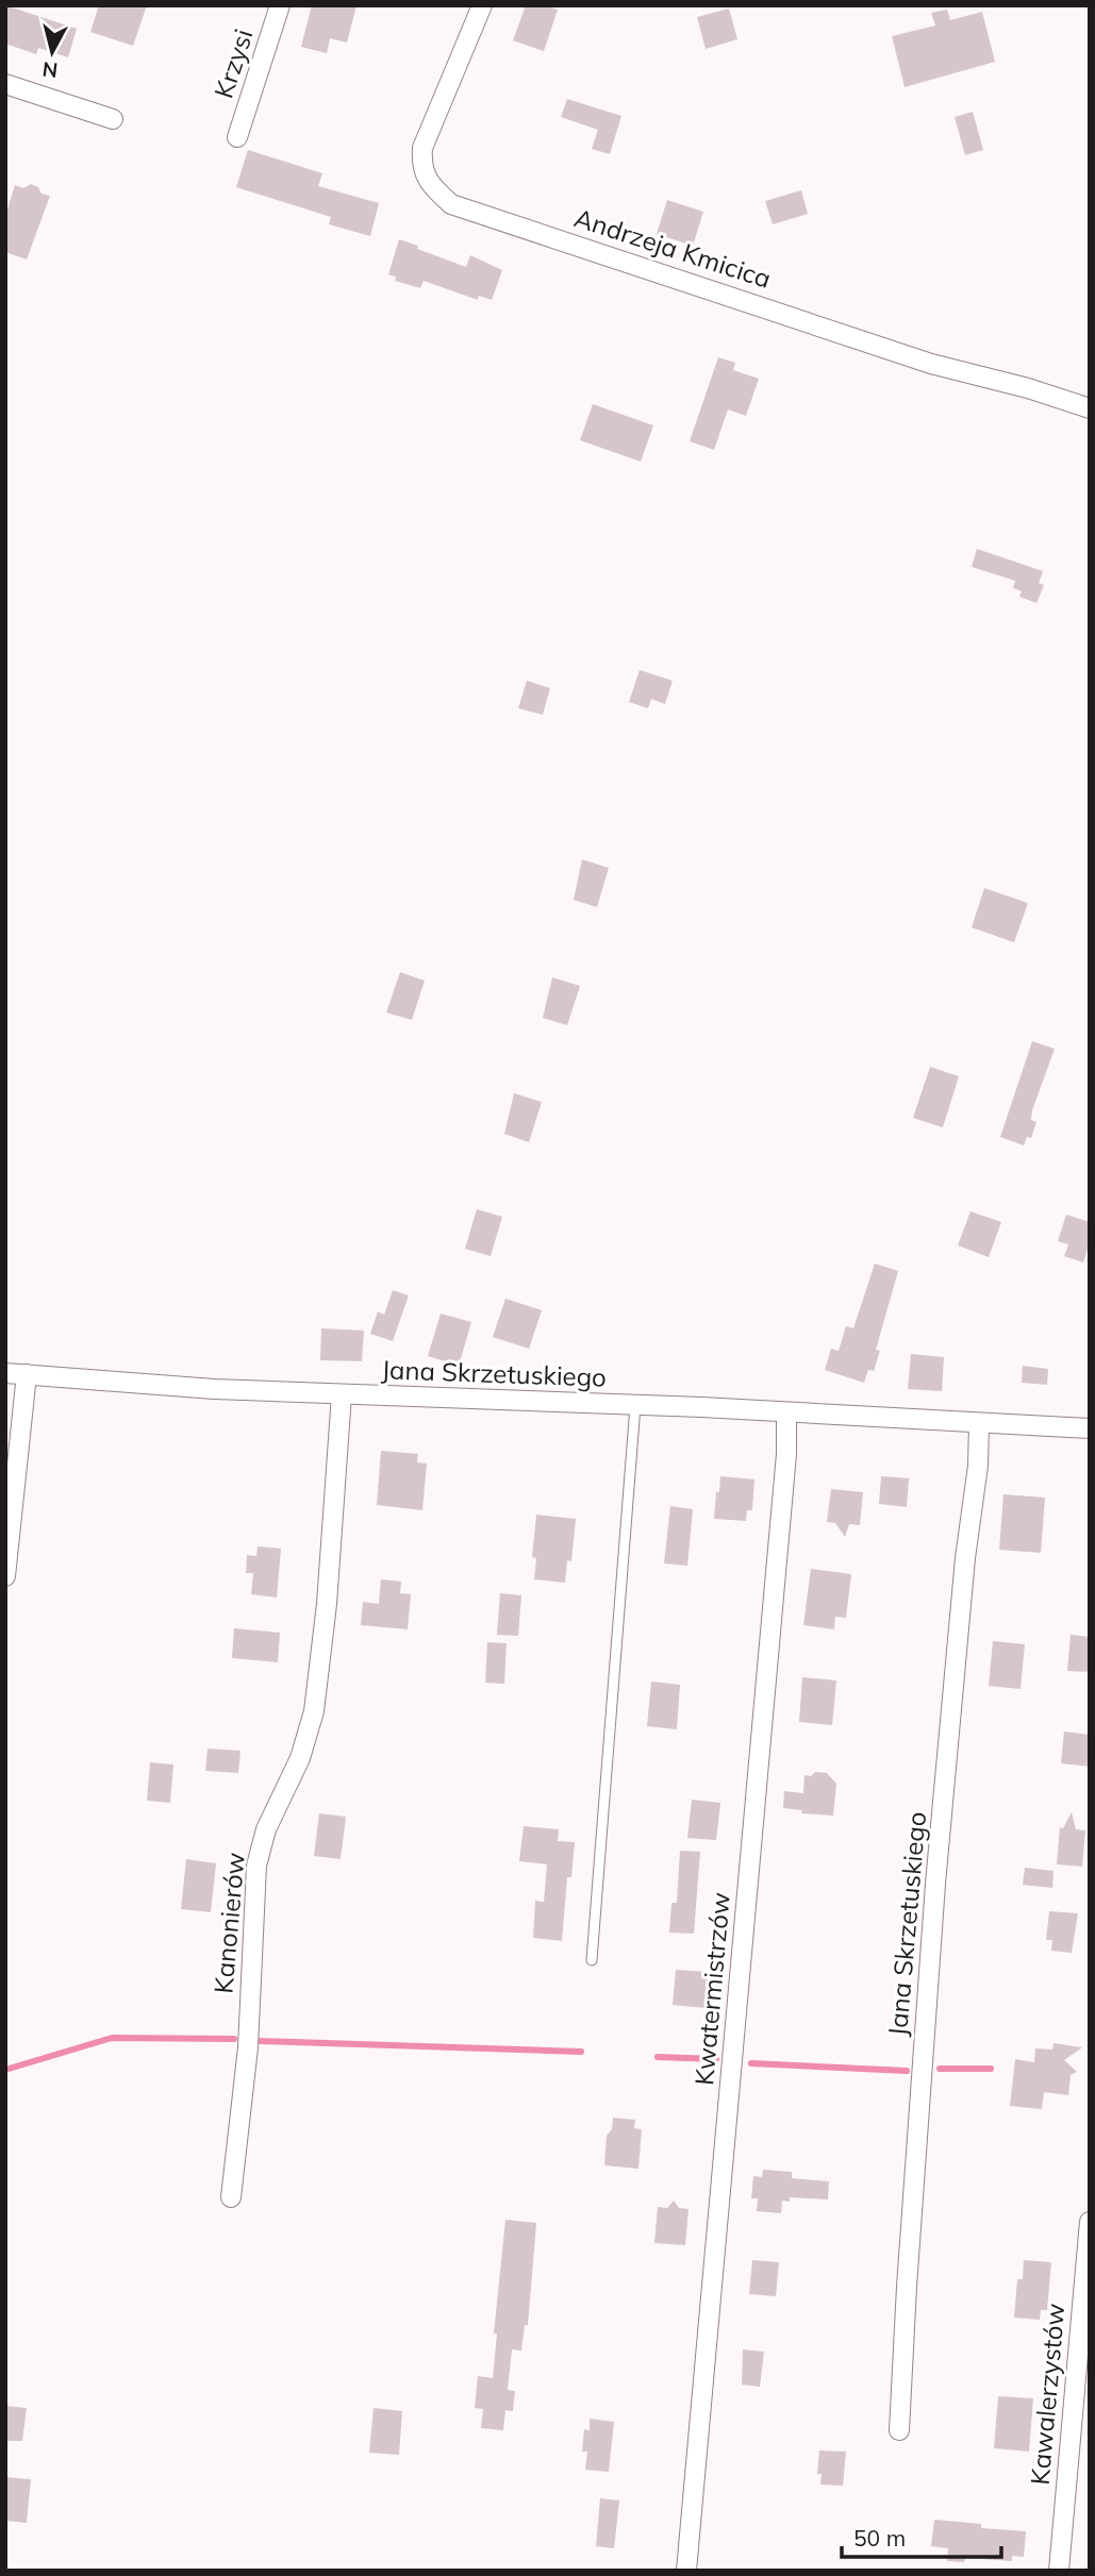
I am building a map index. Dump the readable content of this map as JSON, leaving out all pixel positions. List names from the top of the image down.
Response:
{
  "streets": {
    "street": [
      "Krzysi",
      "Andrzeja Kmicica",
      "Jana Skrzetuskiego",
      "Kanonierów",
      "Kwatermistrzów",
      "Kawalerzystów"
    ]
  },
  "crossings": [
    ["Jana Skrzetuskiego", "Kanonierów"],
    ["Jana Skrzetuskiego", "Kwatermistrzów"]
  ],
  "scale_bar": "50 m",
  "north": "bottom"
}
